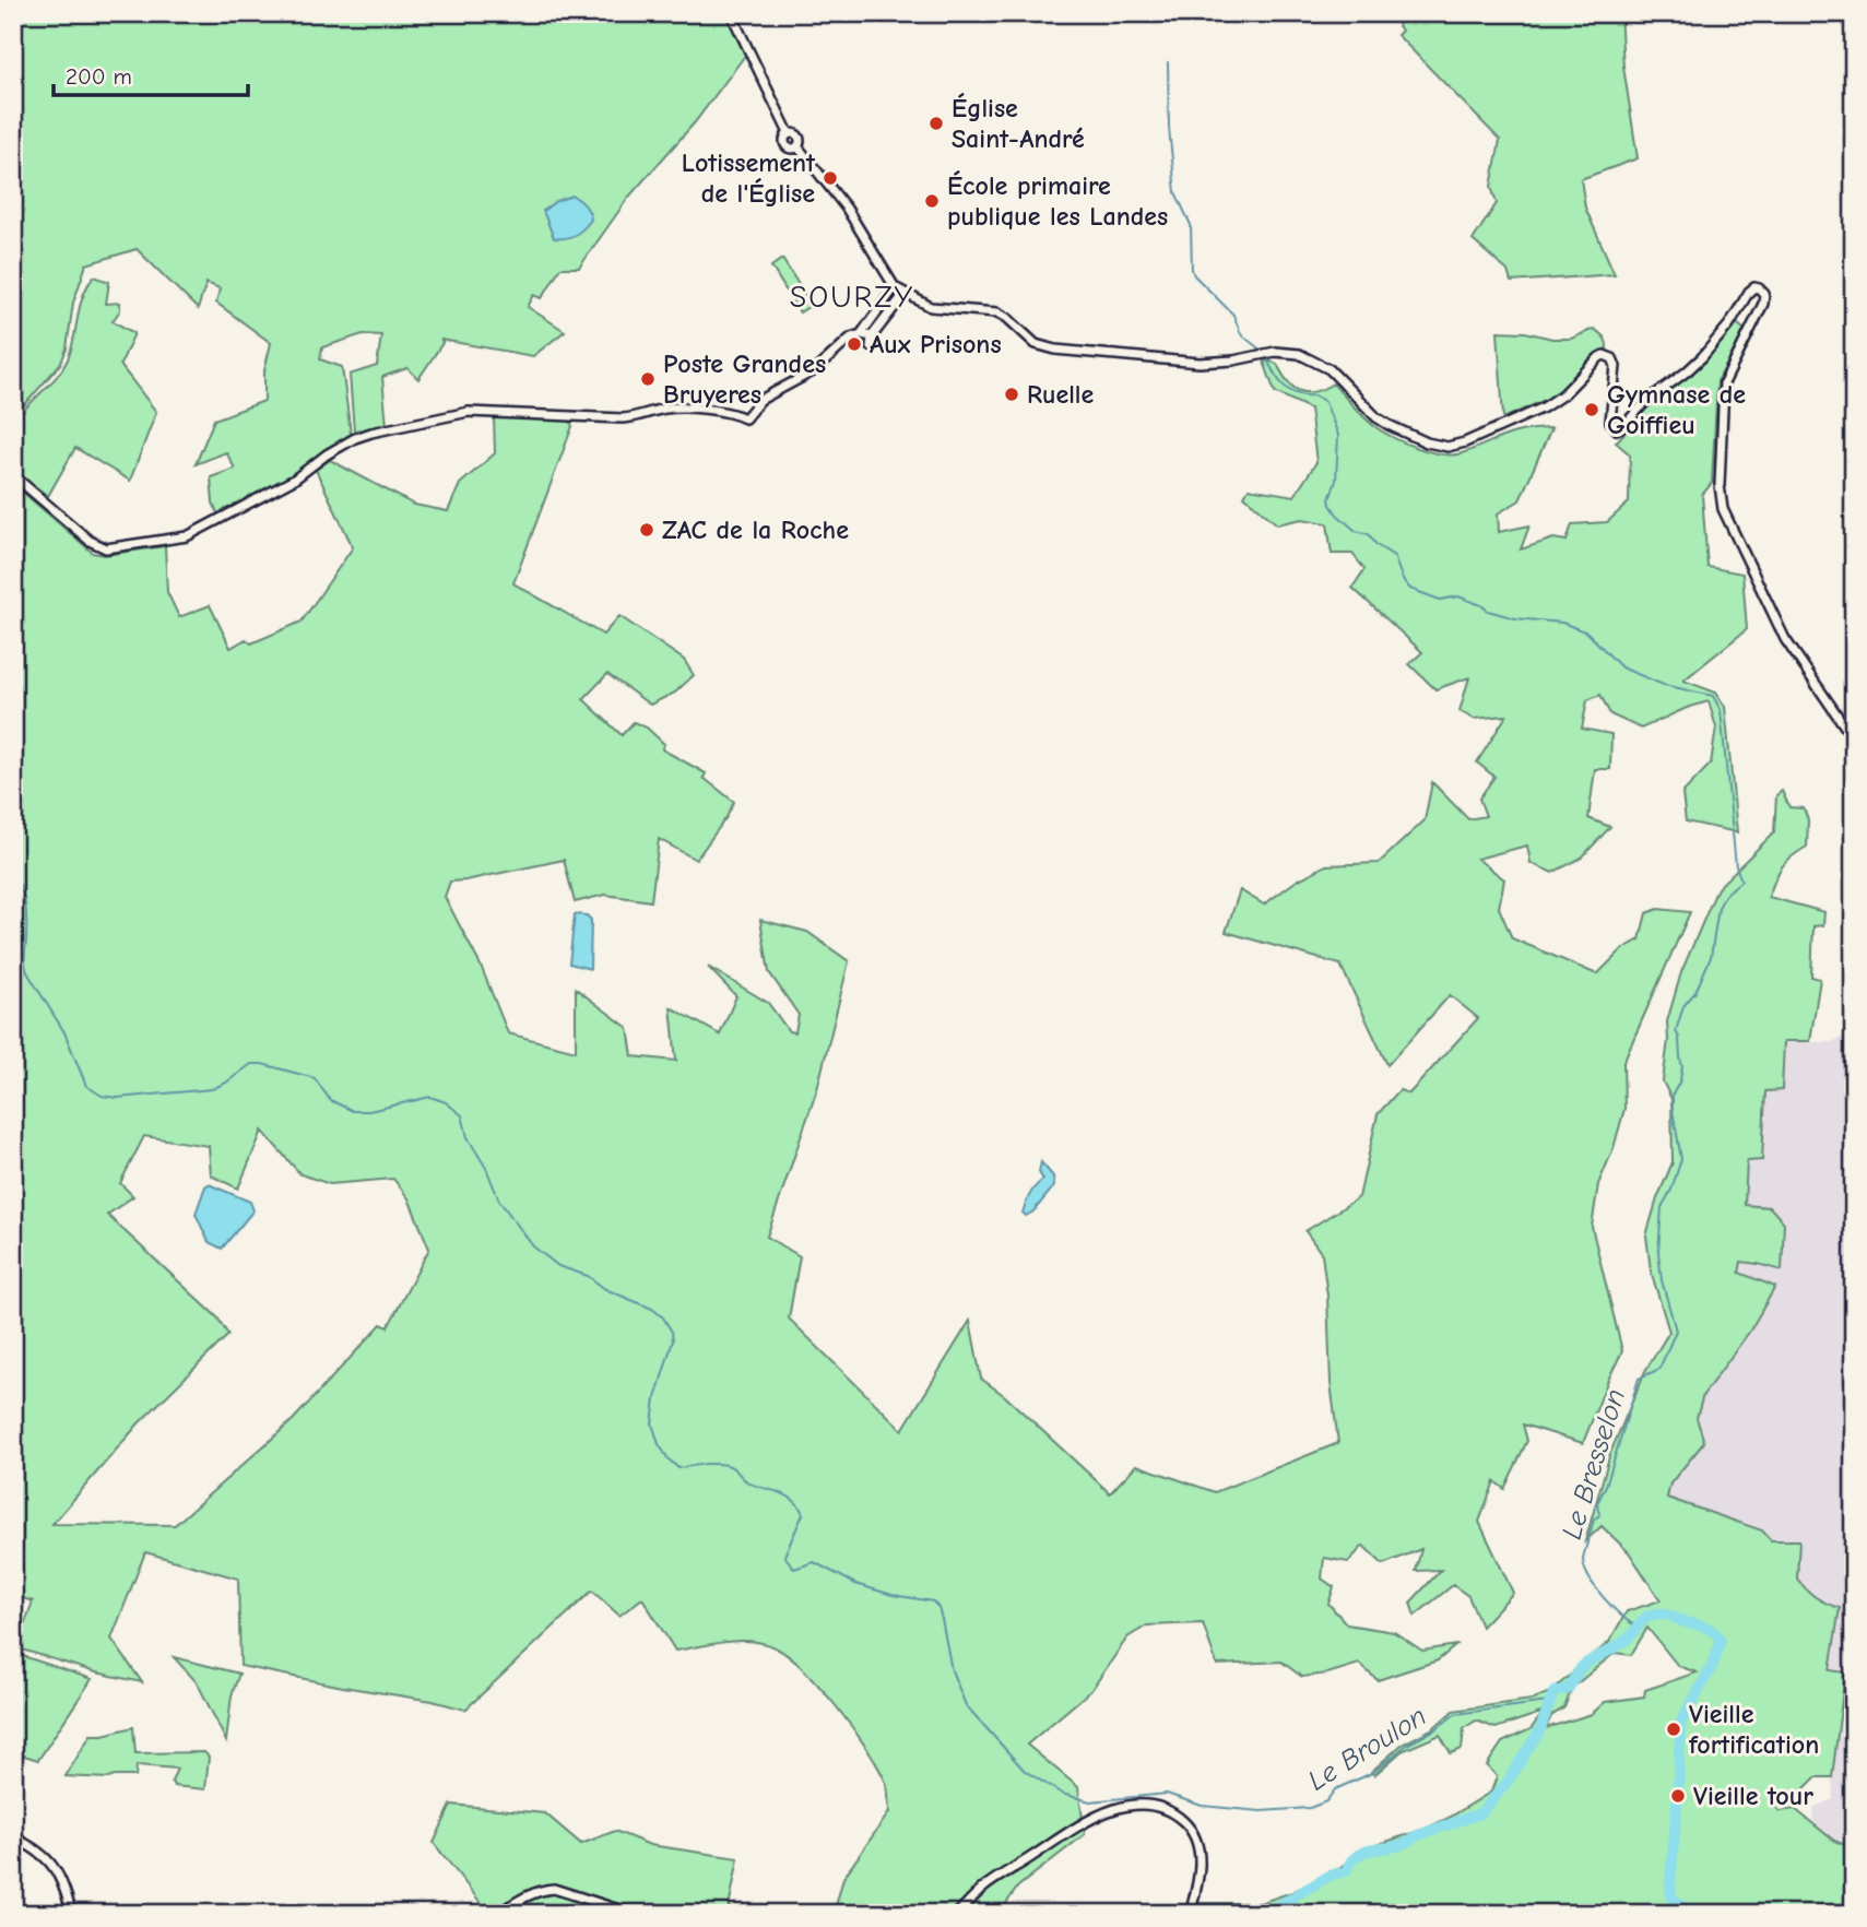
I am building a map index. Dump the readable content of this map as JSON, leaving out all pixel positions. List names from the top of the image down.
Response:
{
  "districts": ["SOURZY"],
  "water": ["Le Bresselon", "Le Broulon"],
  "places": [
    "Église Saint-André",
    "Lotissement de l'Église",
    "École primaire publique les Landes",
    "Aux Prisons",
    "Poste Grandes Bruyeres",
    "Ruelle",
    "Gymnase de Goiffieu",
    "ZAC de la Roche",
    "Vieille fortification",
    "Vieille tour"
  ],
  "scale_bar": "200 m"
}
